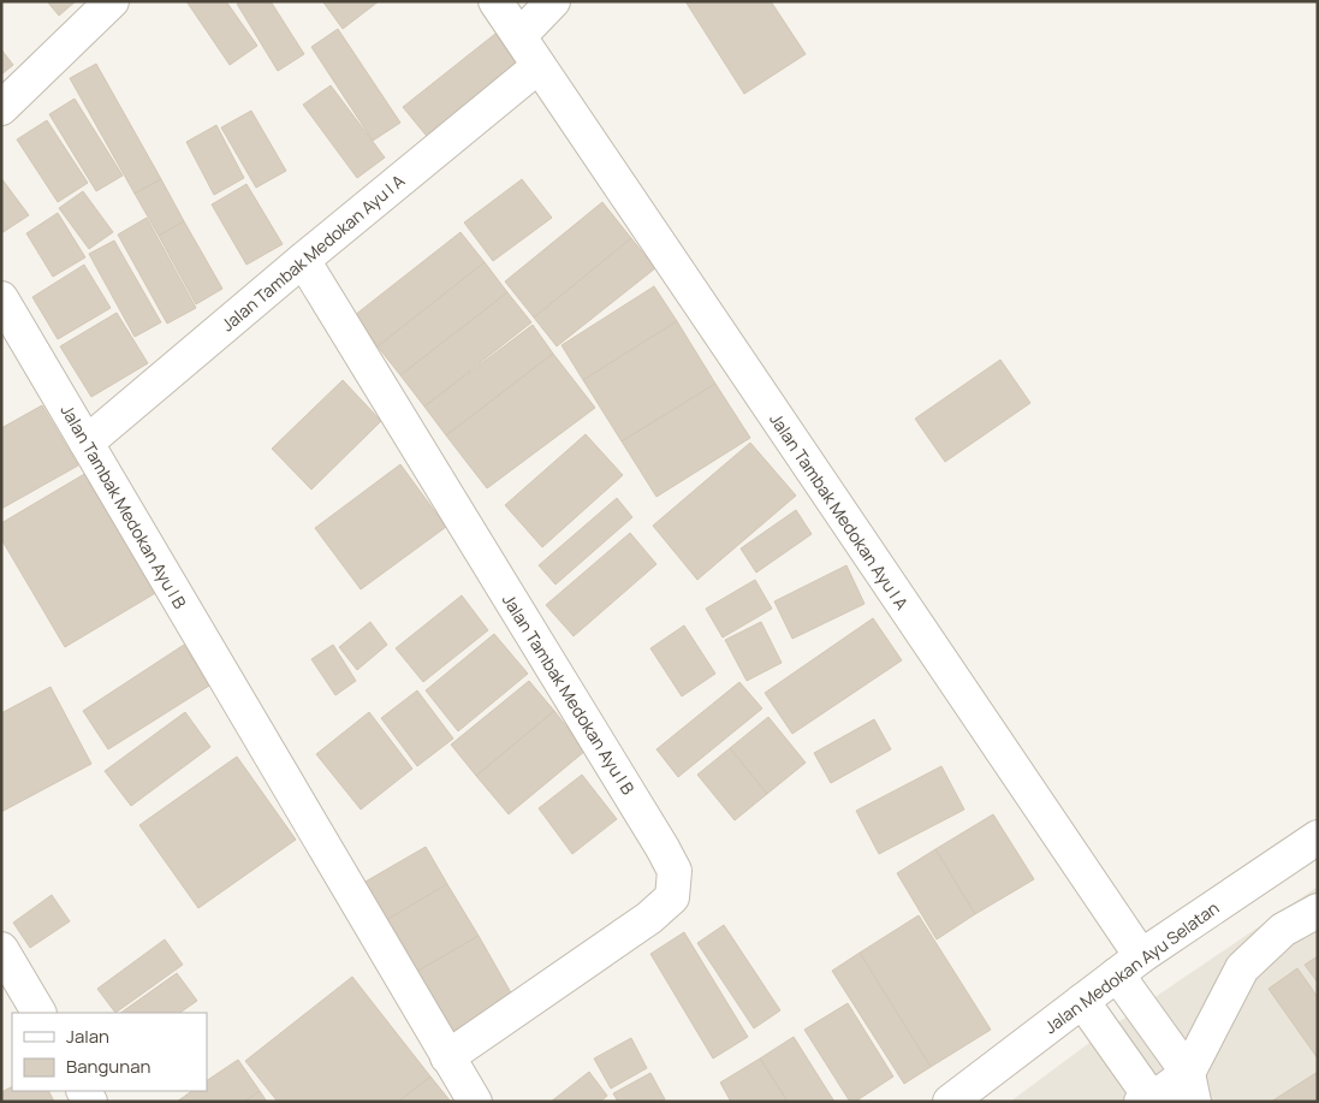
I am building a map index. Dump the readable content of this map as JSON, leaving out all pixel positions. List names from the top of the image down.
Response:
{
  "streets": {
    "street": ["Jalan Tambak Medokan Ayu I A", "Jalan Tambak Medokan Ayu I B", "Jalan Medokan Ayu Selatan"]
  },
  "crossings": [
    ["Jalan Tambak Medokan Ayu I A", "Jalan Tambak Medokan Ayu I B"],
    ["Jalan Tambak Medokan Ayu I A", "Jalan Medokan Ayu Selatan"]
  ],
  "legend": ["Jalan", "Bangunan"]
}
